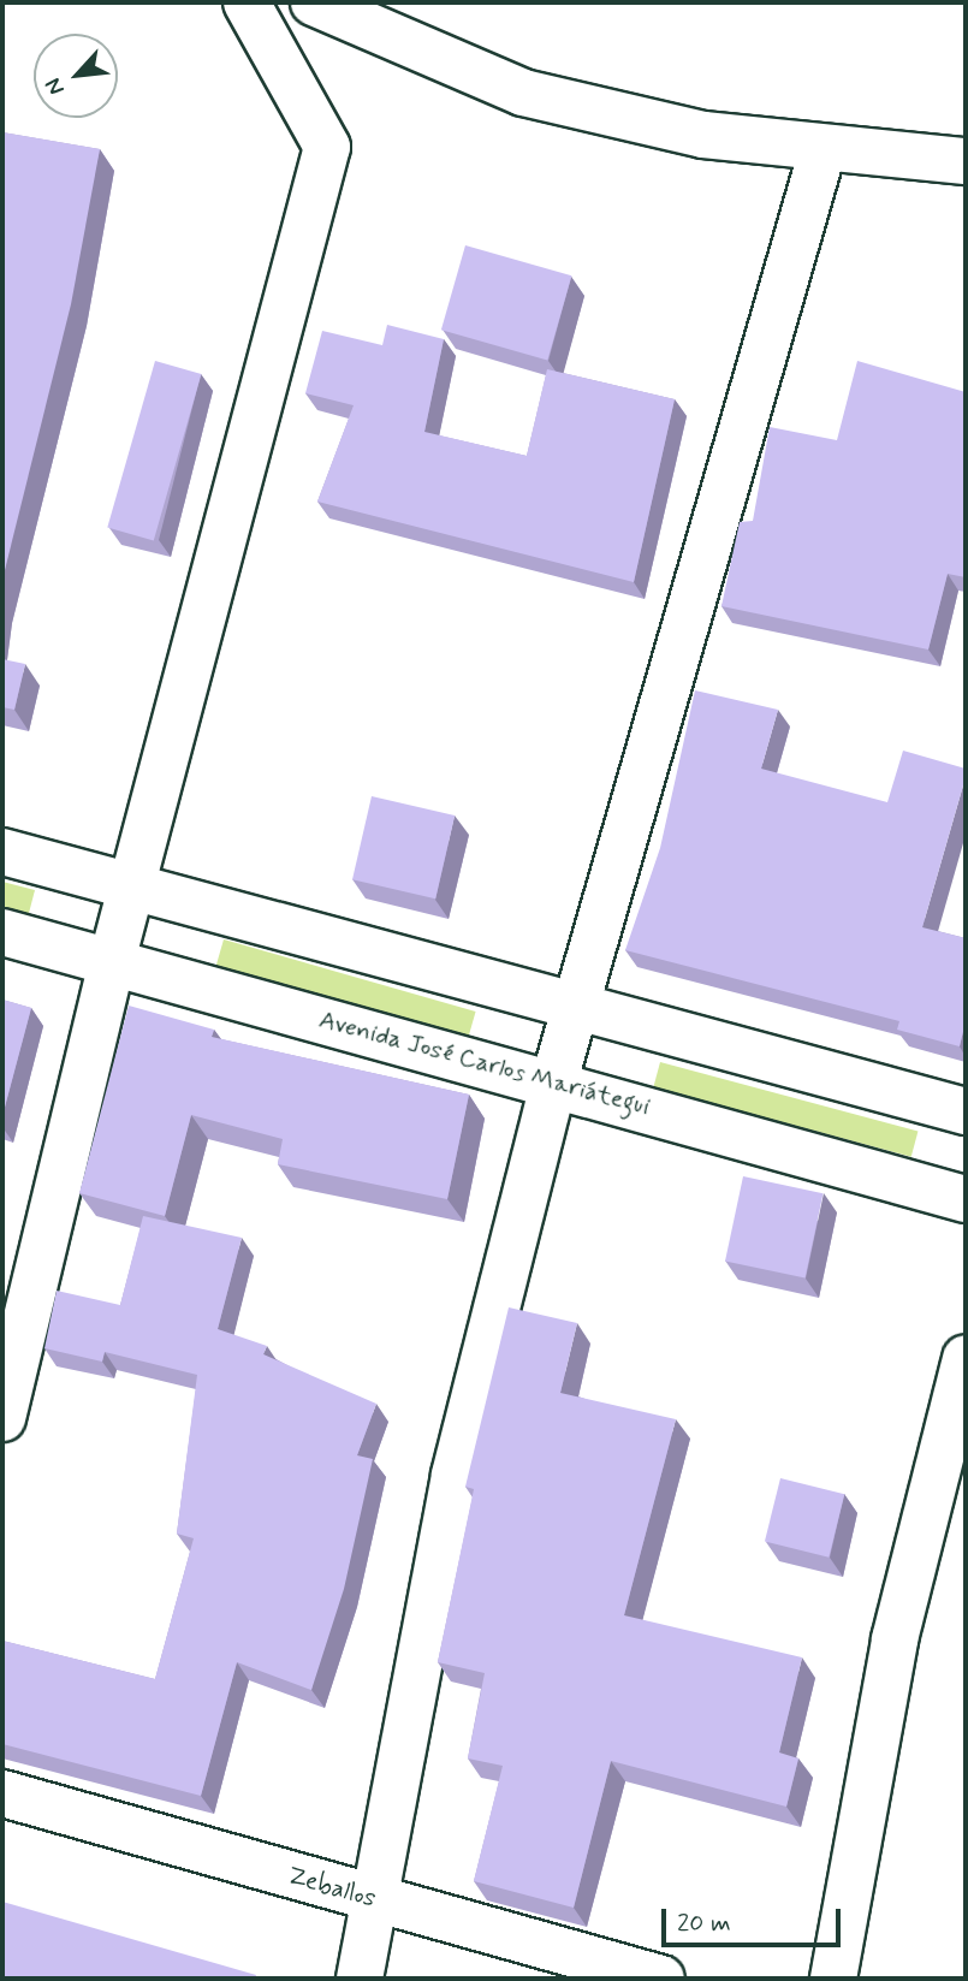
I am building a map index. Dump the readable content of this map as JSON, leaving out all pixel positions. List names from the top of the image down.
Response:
{
  "streets": {
    "street": ["Avenida José Carlos Mariátegui", "Zeballos"]
  },
  "scale_bar": "20 m",
  "north": "bottom left"
}
